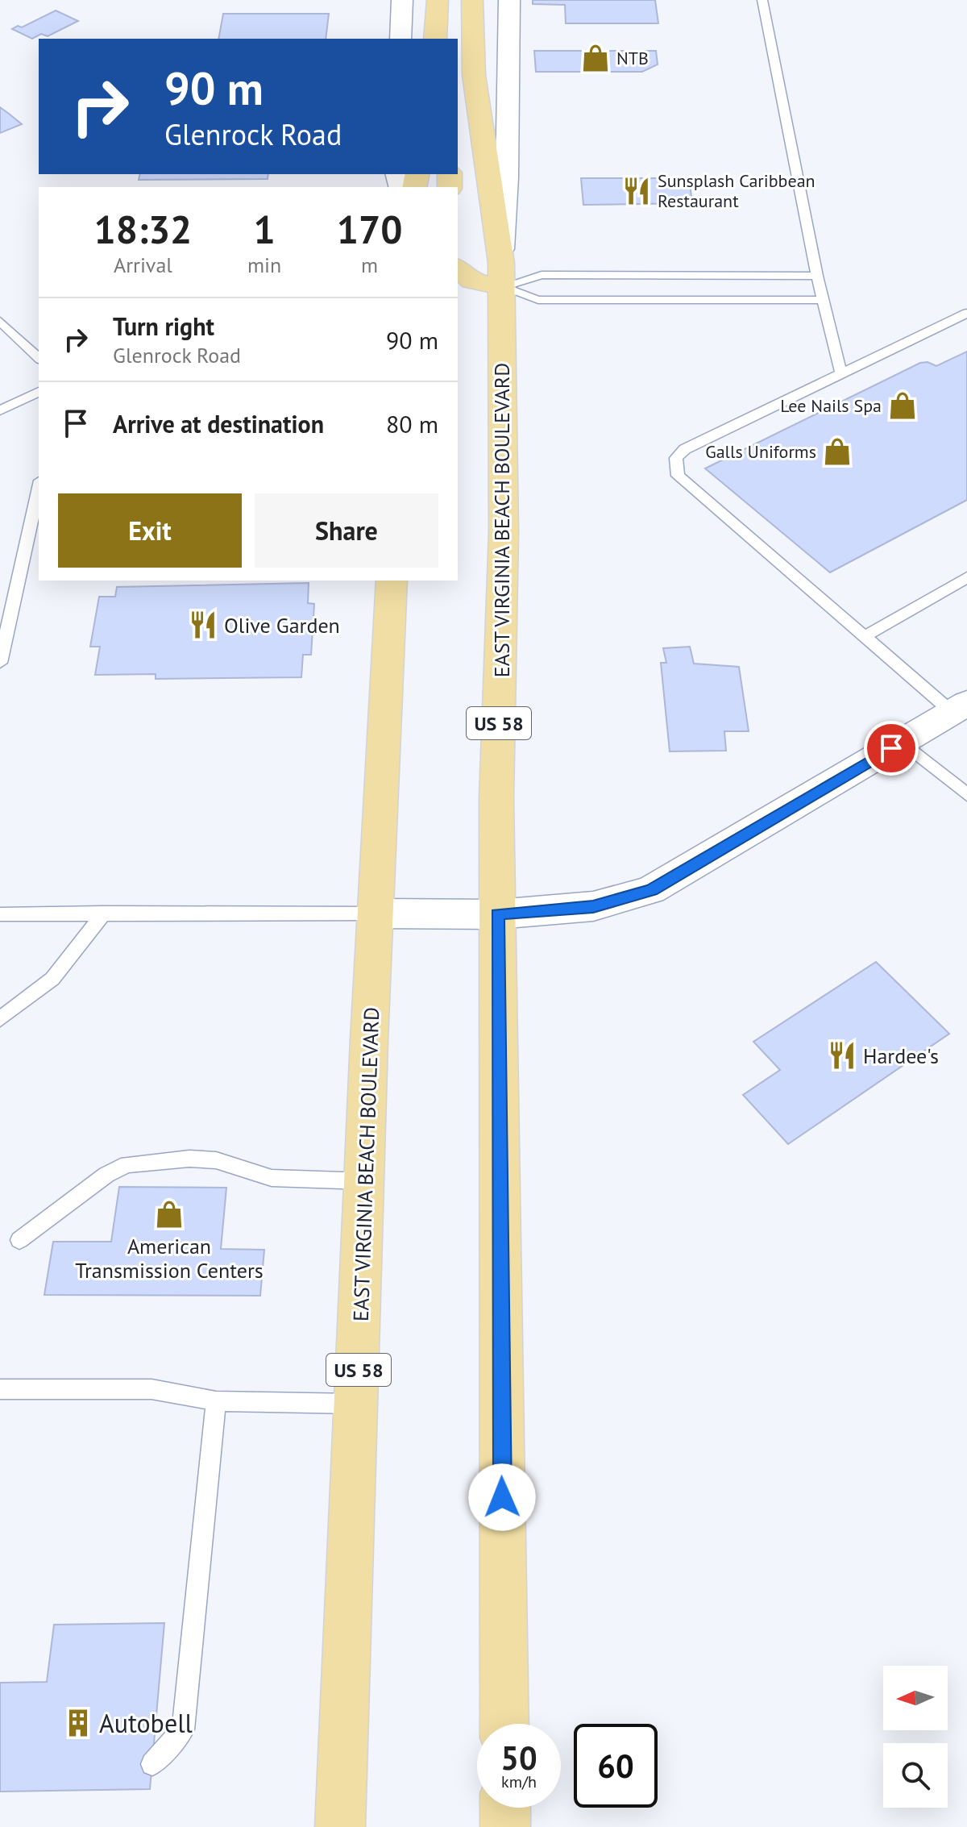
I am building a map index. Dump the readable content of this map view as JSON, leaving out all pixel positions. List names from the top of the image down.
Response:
{
  "streets": {
    "main road": ["EAST VIRGINIA BEACH BOULEVARD", "US 58"]
  },
  "places": {
    "shop": [
      "NTB",
      "Lee Nails Spa",
      "Galls Uniforms",
      "American Transmission Centers"
    ],
    "restaurant": ["Sunsplash Caribbean Restaurant", "Olive Garden", "Hardee's"],
    "building": ["Autobell"]
  },
  "north": "left",
  "page": {
    "turn": ["90 m", "Glenrock Road"],
    "eta": [
      "18:32",
      "Arrival",
      "1",
      "min",
      "170",
      "m"
    ],
    "list": [
      {
        "name": "Turn right",
        "note": "Glenrock Road",
        "value": "90 m"
      },
      {
        "name": "Arrive at destination",
        "value": "80 m"
      }
    ],
    "buttons": ["Exit", "Share"],
    "speed": "50 km/h",
    "limit": "60"
  }
}
